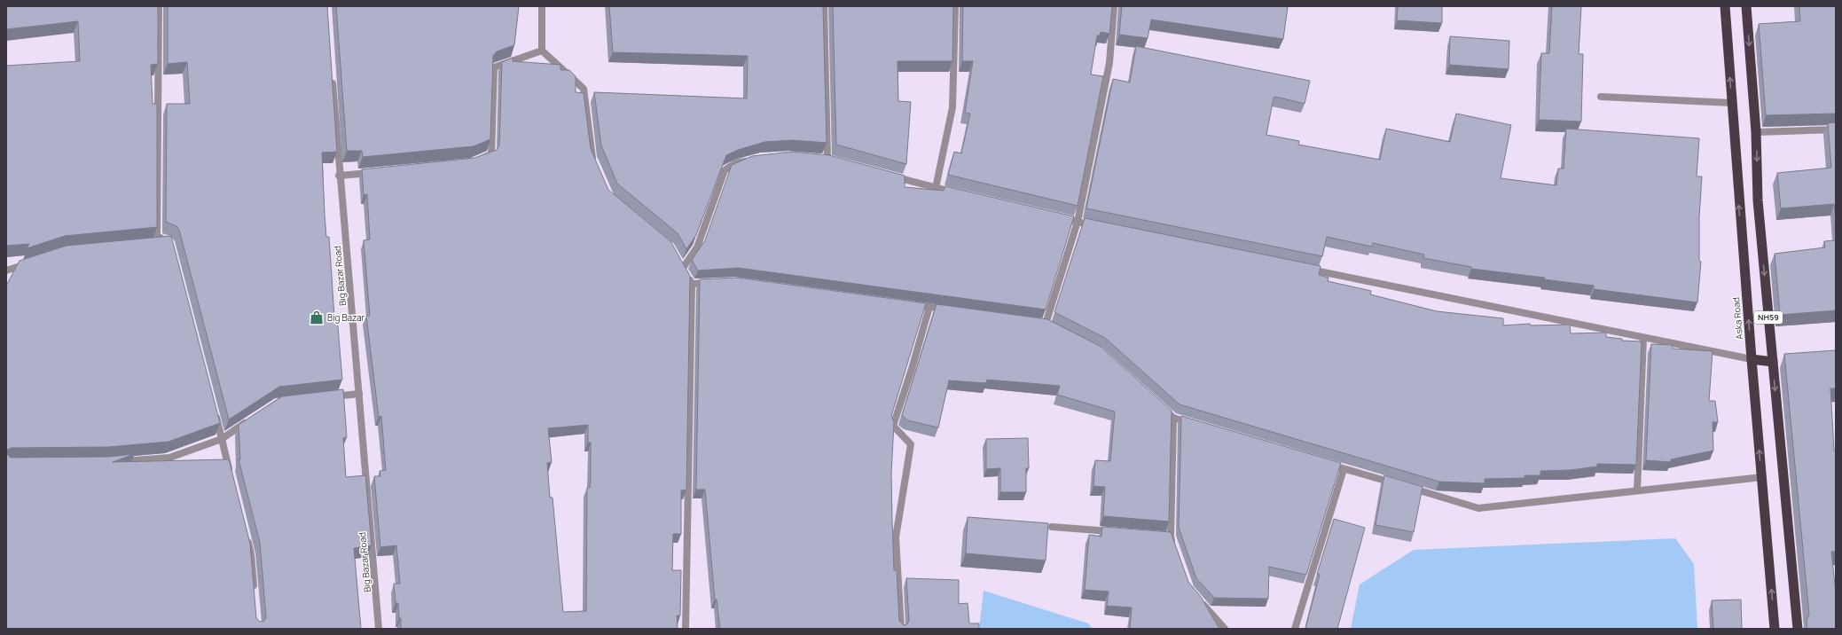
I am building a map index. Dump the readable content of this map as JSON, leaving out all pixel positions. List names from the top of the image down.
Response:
{
  "streets": {
    "highway": ["NH59", "Aska Road"],
    "street": ["Big Bazar Road"]
  },
  "places": {
    "shop": ["Big Bazar"]
  }
}
